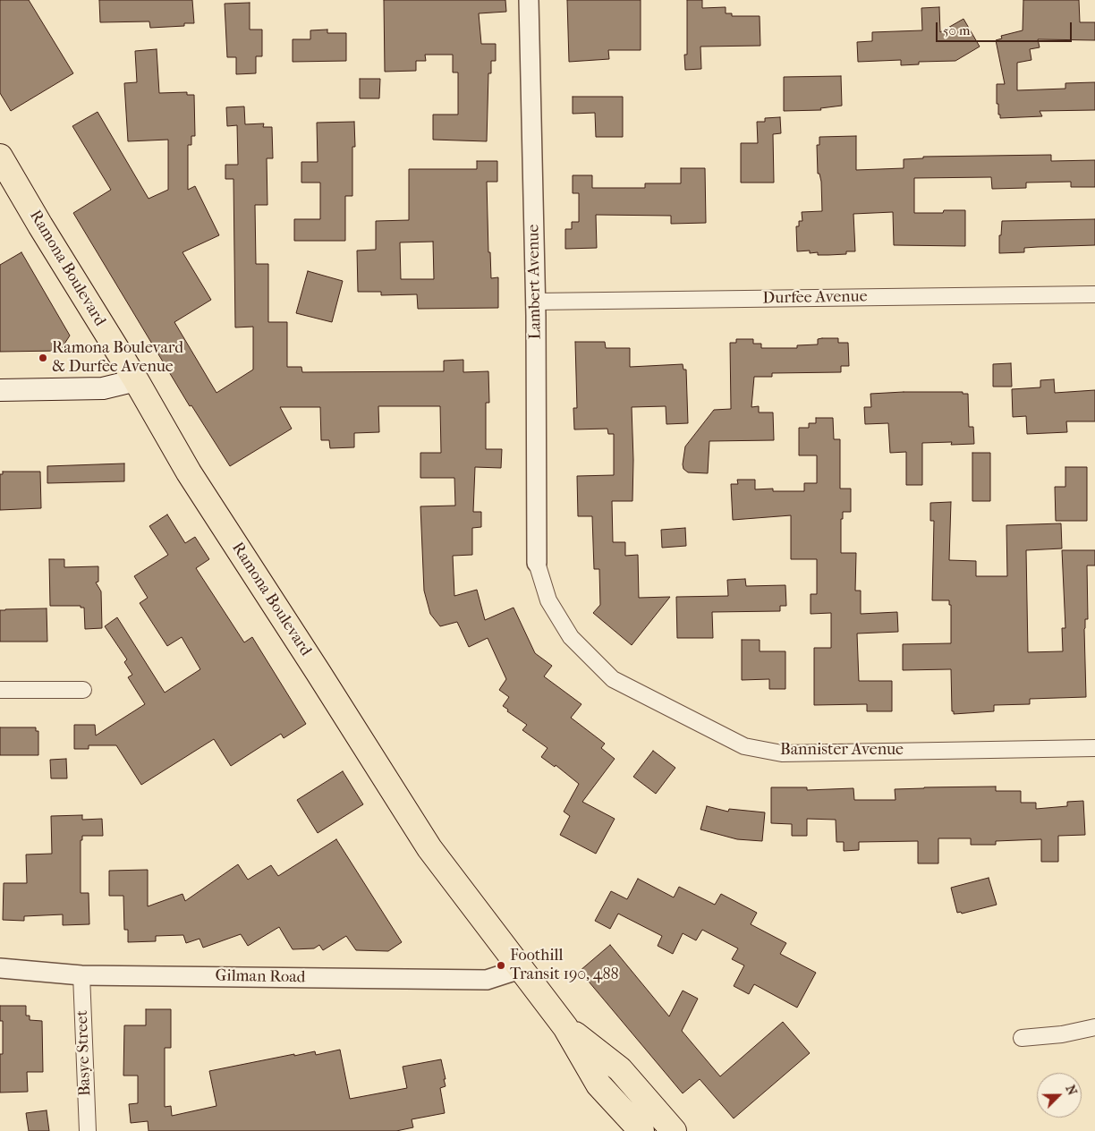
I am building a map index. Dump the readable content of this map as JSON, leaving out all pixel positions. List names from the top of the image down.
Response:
{
  "streets": {
    "main road": ["Ramona Boulevard"],
    "street": [
      "Lambert Avenue",
      "Durfee Avenue",
      "Bannister Avenue",
      "Gilman Road",
      "Basye Street"
    ]
  },
  "crossings": [
    ["Ramona Boulevard", "Gilman Road"],
    ["Lambert Avenue", "Durfee Avenue"],
    ["Lambert Avenue", "Bannister Avenue"],
    ["Gilman Road", "Basye Street"]
  ],
  "places": ["Ramona Boulevard & Durfee Avenue", "Foothill Transit 190, 488"],
  "scale_bar": "50 m",
  "north": "top right"
}
